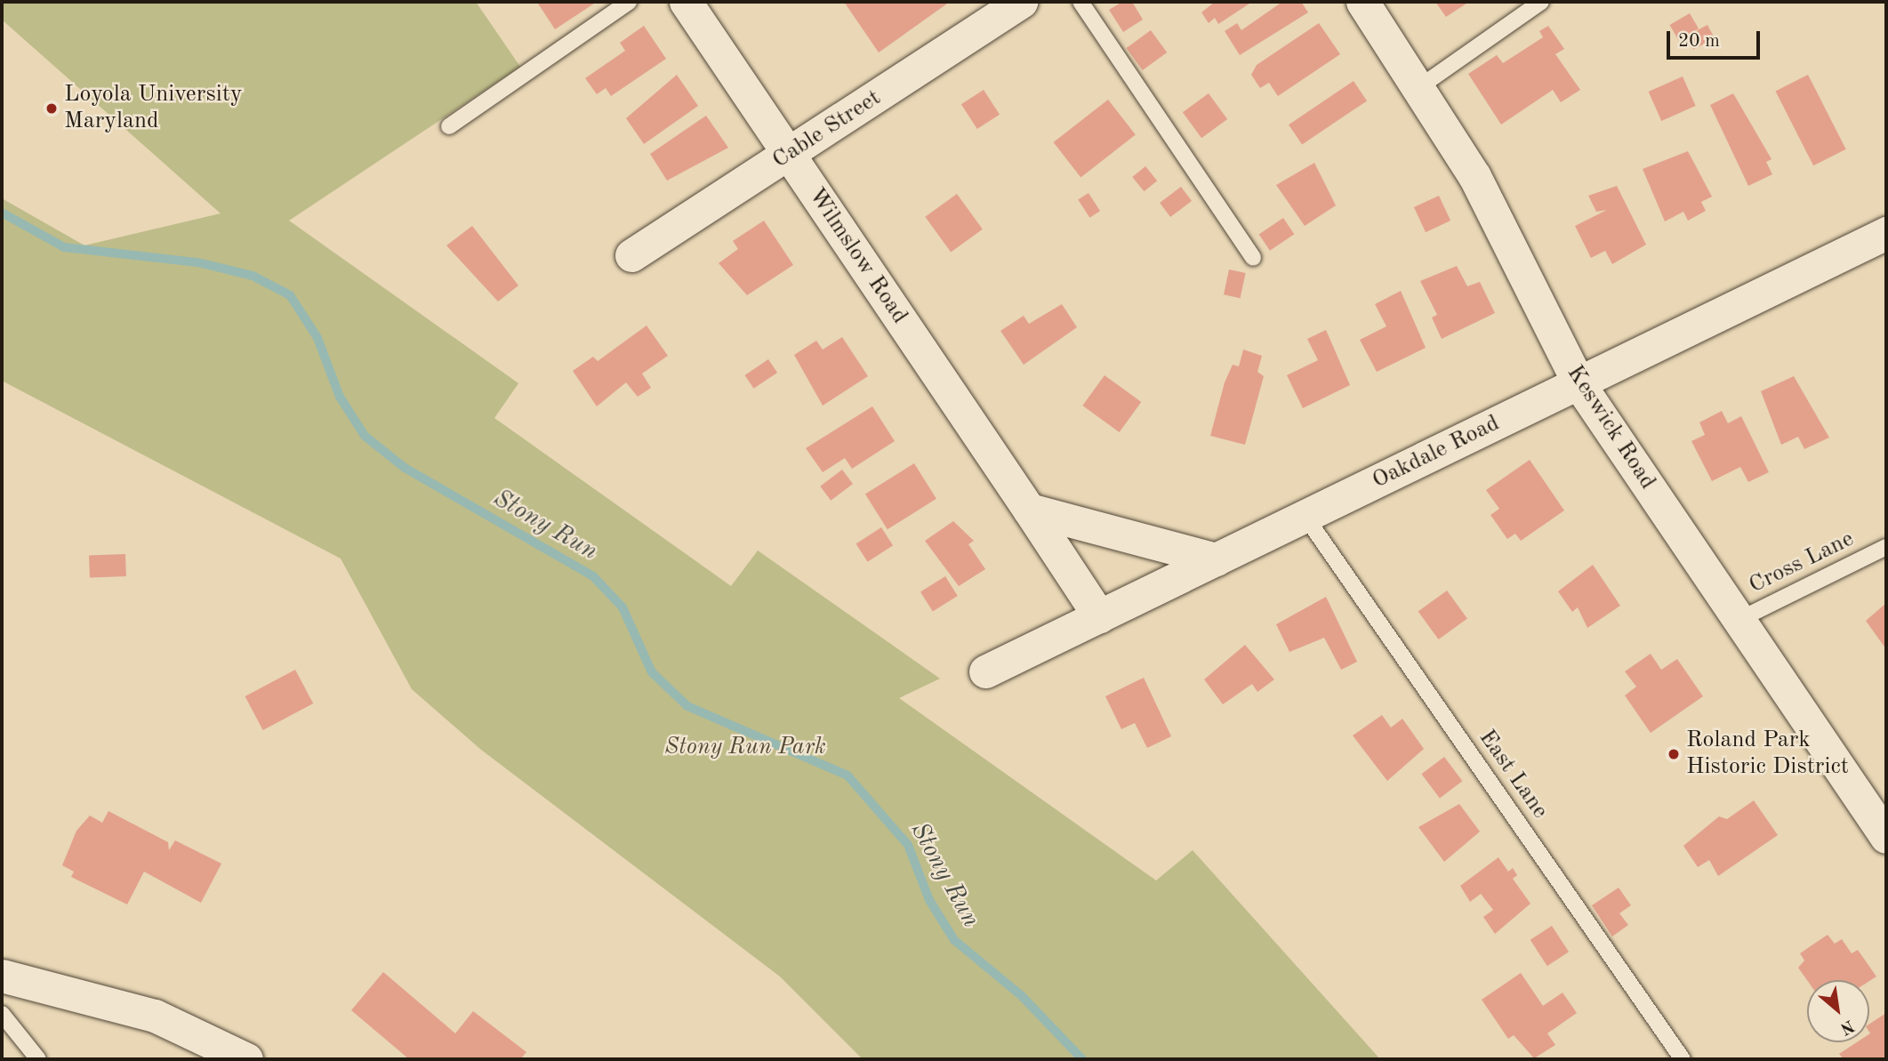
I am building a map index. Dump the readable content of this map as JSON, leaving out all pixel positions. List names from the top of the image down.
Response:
{
  "streets": {
    "street": [
      "Cable Street",
      "Wilmslow Road",
      "Keswick Road",
      "Oakdale Road"
    ],
    "lane": ["Cross Lane", "East Lane"]
  },
  "crossings": [
    ["Cable Street", "Wilmslow Road"],
    ["Wilmslow Road", "Oakdale Road"],
    ["Keswick Road", "Oakdale Road"],
    ["Keswick Road", "Cross Lane"],
    ["Oakdale Road", "East Lane"]
  ],
  "water": ["Stony Run"],
  "parks": ["Stony Run Park"],
  "places": ["Loyola University Maryland", "Roland Park Historic District"],
  "scale_bar": "20 m",
  "north": "bottom right"
}
